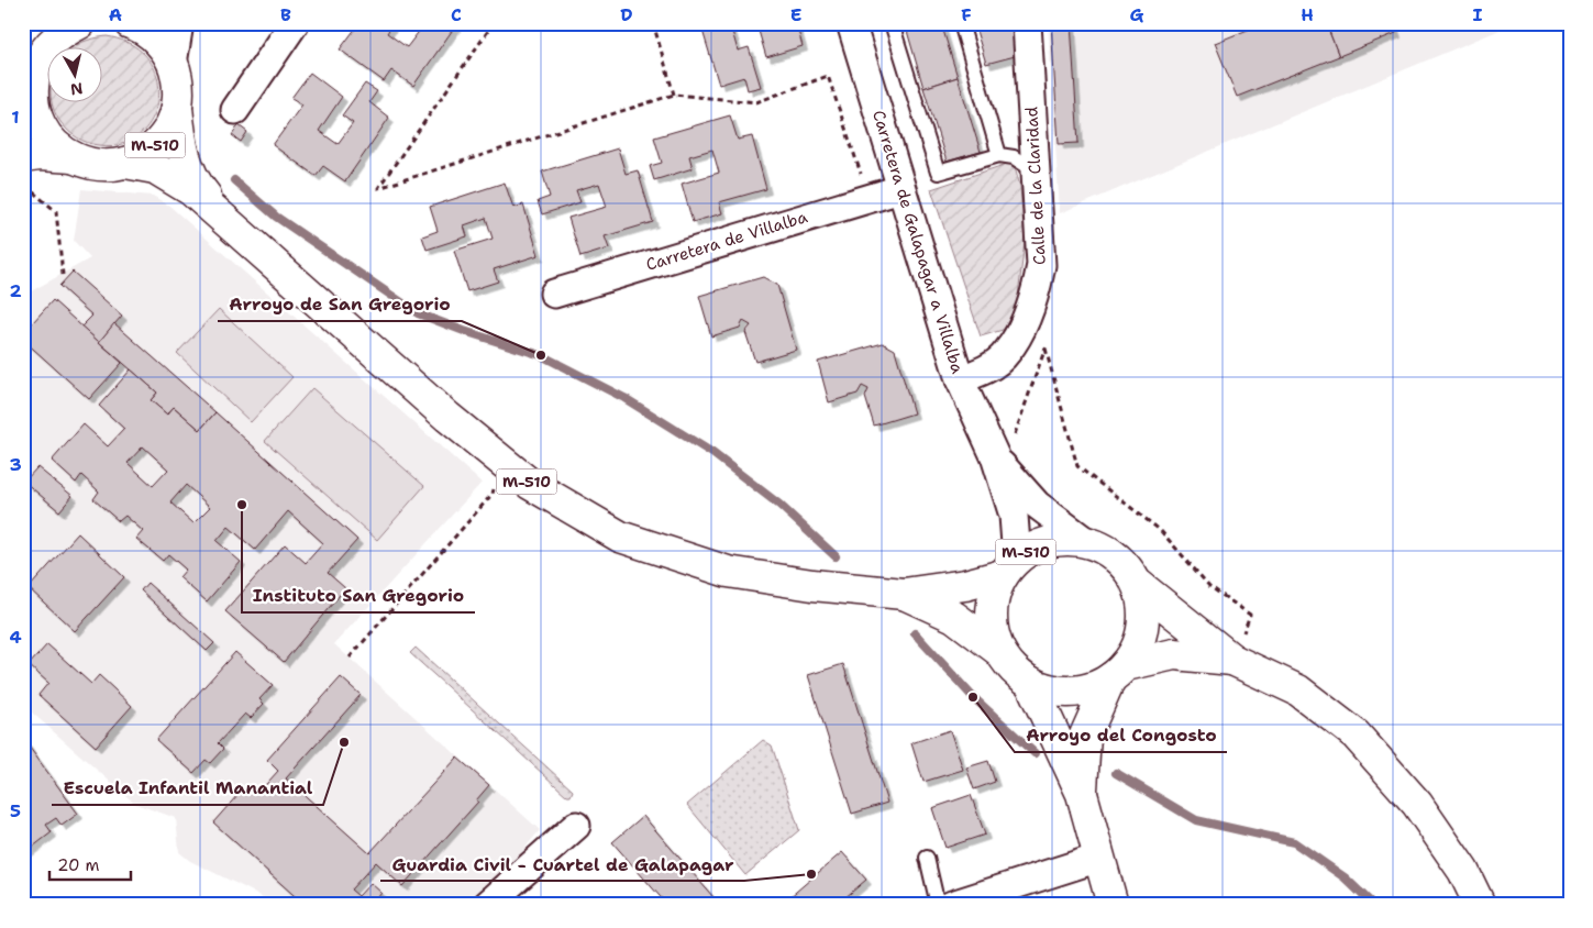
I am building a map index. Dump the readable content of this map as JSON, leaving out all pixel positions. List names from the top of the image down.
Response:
{
  "streets": {
    "main road": ["M-510"],
    "street": ["Calle de la Claridad", "Carretera de Villalba", "Carretera de Galapagar a Villalba"]
  },
  "crossings": [
    ["M-510", "Carretera de Galapagar a Villalba"],
    ["Calle de la Claridad", "Carretera de Galapagar a Villalba"],
    ["Carretera de Villalba", "Carretera de Galapagar a Villalba"]
  ],
  "places": [
    "Arroyo de San Gregorio",
    "Instituto San Gregorio",
    "Arroyo del Congosto",
    "Escuela Infantil Manantial",
    "Guardia Civil - Cuartel de Galapagar"
  ],
  "scale_bar": "20 m",
  "north": "bottom",
  "grid": {
    "columns": [
      "A",
      "B",
      "C",
      "D",
      "E",
      "F",
      "G",
      "H",
      "I"
    ],
    "rows": [
      "1",
      "2",
      "3",
      "4",
      "5"
    ]
  }
}
